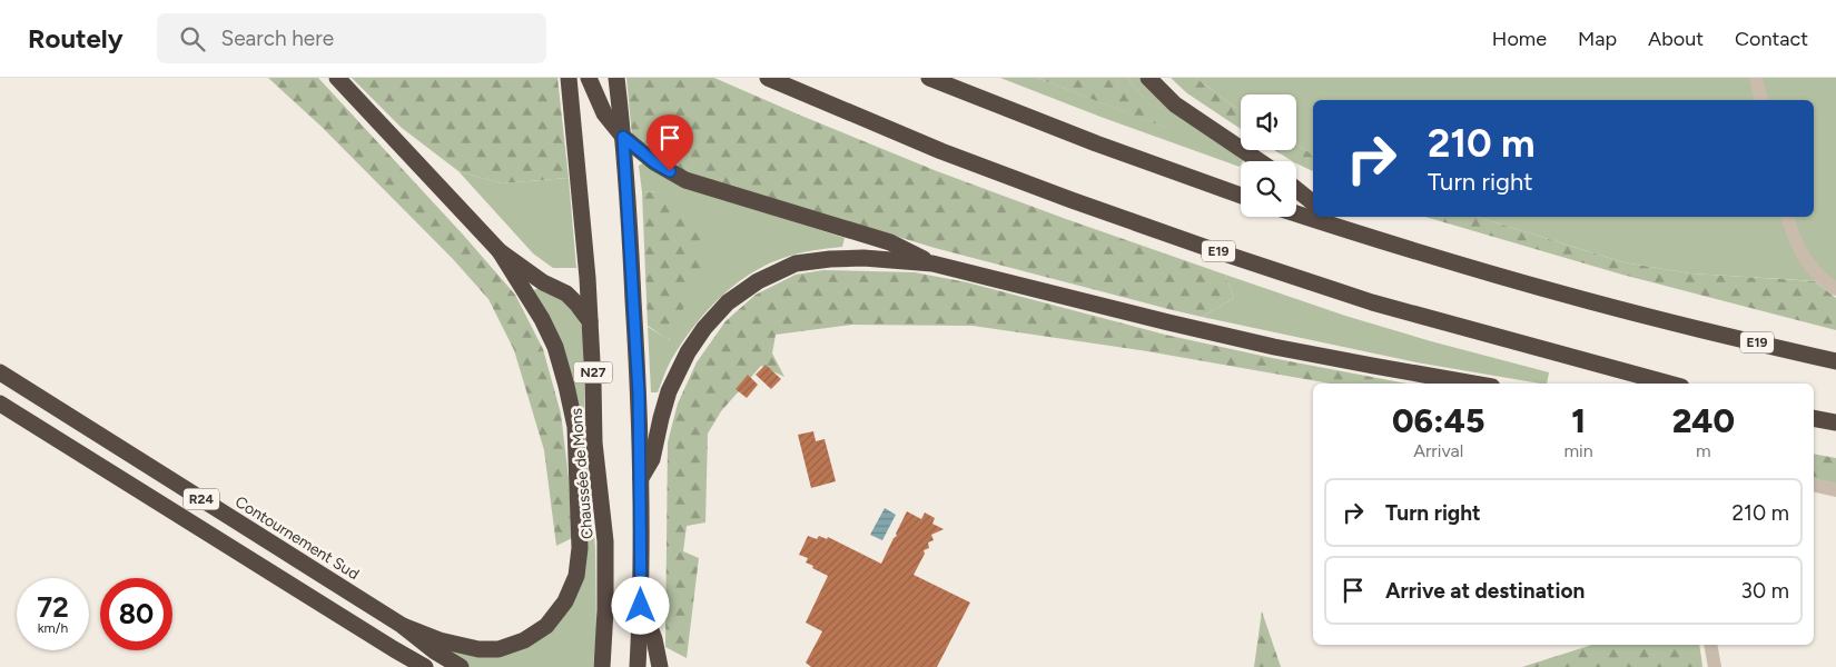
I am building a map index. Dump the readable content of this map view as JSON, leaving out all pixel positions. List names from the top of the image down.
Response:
{
  "streets": {
    "highway": [
      "E19",
      "N27",
      "Chaussée de Mons",
      "R24",
      "Contournement Sud"
    ]
  },
  "page": {
    "header": "Routely",
    "search": "Search here",
    "nav": [
      "Home",
      "Map",
      "About",
      "Contact"
    ],
    "turn": ["210 m", "Turn right"],
    "eta": [
      "06:45",
      "Arrival",
      "1",
      "min",
      "240",
      "m"
    ],
    "list": [
      {
        "name": "Turn right",
        "value": "210 m"
      },
      {
        "name": "Arrive at destination",
        "value": "30 m"
      }
    ],
    "speed": "72 km/h",
    "limit": "80"
  }
}
